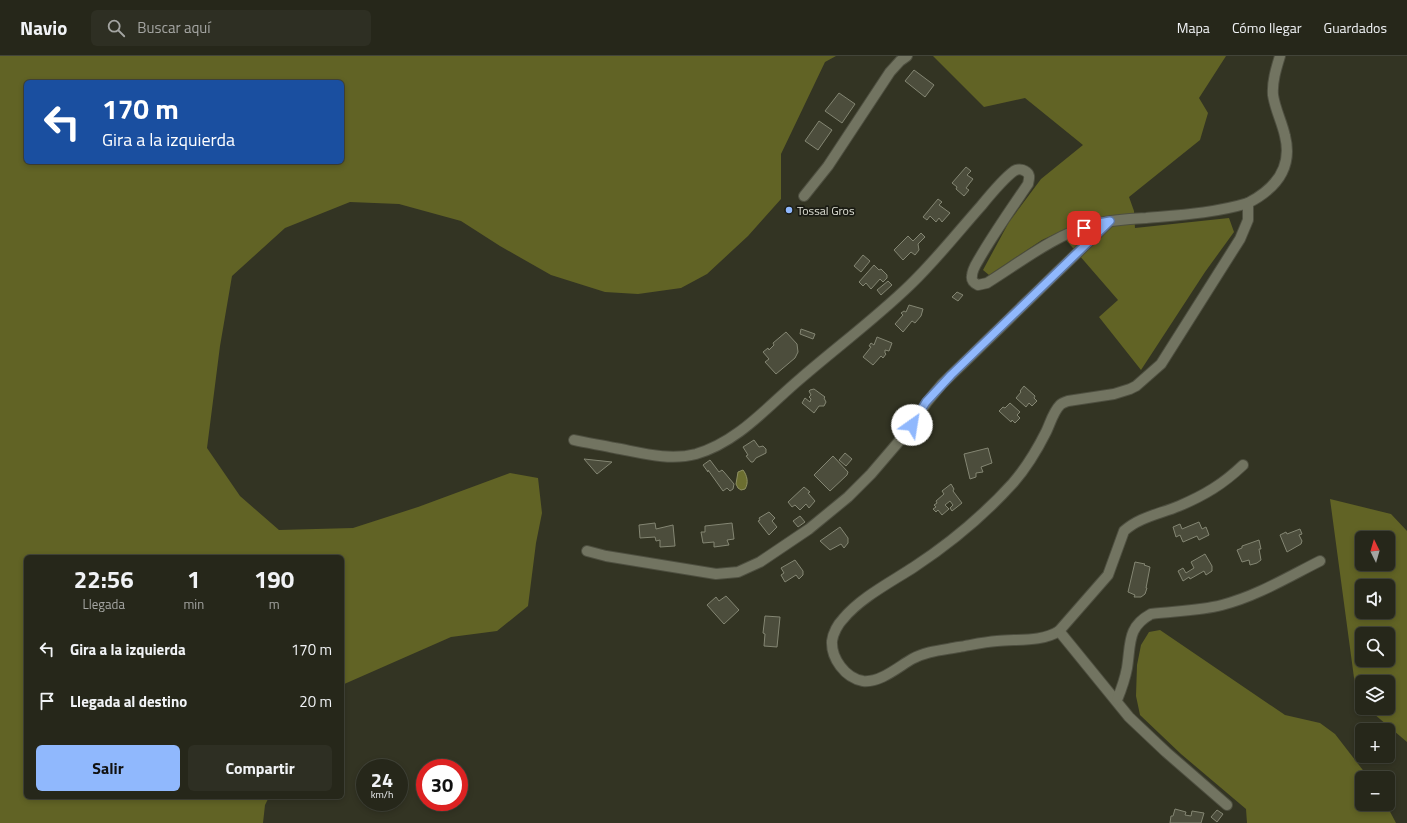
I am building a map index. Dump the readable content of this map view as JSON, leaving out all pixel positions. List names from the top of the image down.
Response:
{
  "places": ["Tossal Gros"],
  "north": "top",
  "page": {
    "header": "Navio",
    "search": "Buscar aquí",
    "nav": ["Mapa", "Cómo llegar", "Guardados"],
    "turn": ["170 m", "Gira a la izquierda"],
    "map_buttons": ["+", "−"],
    "eta": [
      "22:56",
      "Llegada",
      "1",
      "min",
      "190",
      "m"
    ],
    "list": [
      {
        "name": "Gira a la izquierda",
        "value": "170 m"
      },
      {
        "name": "Llegada al destino",
        "value": "20 m"
      }
    ],
    "buttons": ["Salir", "Compartir"],
    "speed": "24 km/h",
    "limit": "30"
  }
}
